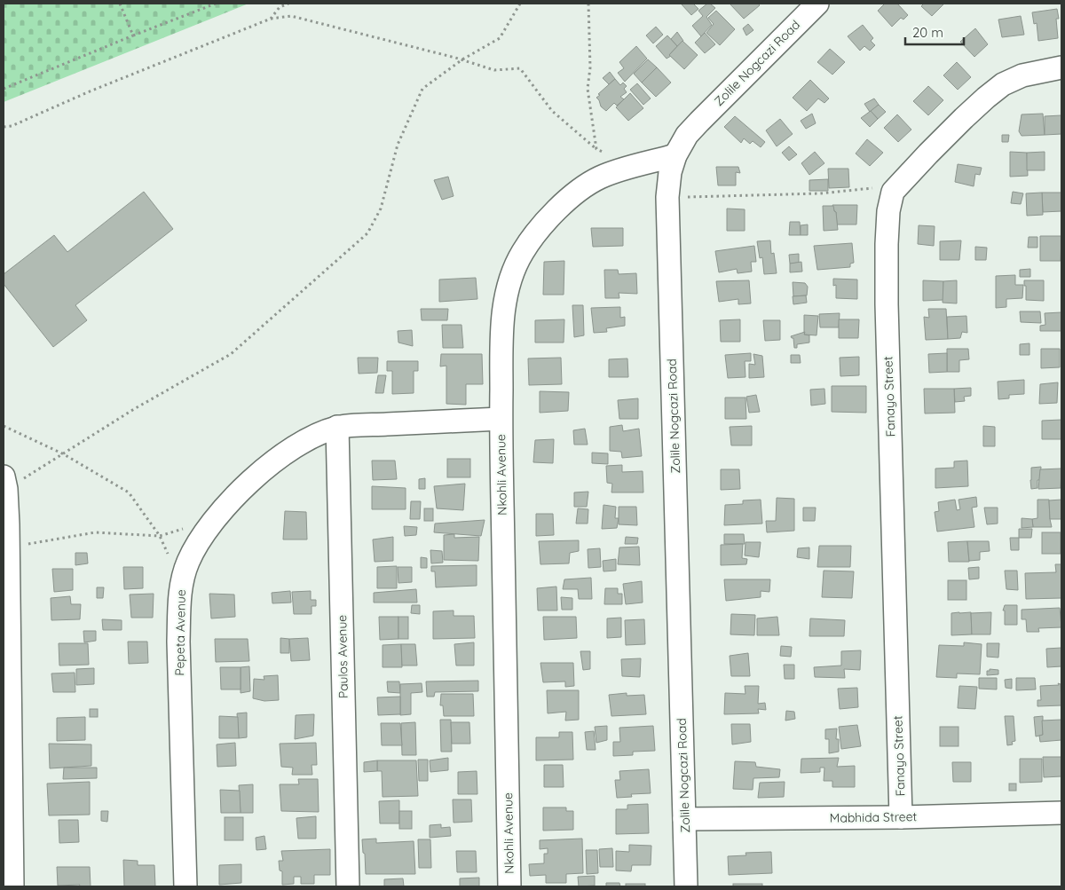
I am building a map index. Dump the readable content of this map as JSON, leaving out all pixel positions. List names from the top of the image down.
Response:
{
  "streets": {
    "street": [
      "Zolile Nogcazi Road",
      "Fanayo Street",
      "Nkohli Avenue",
      "Pepeta Avenue",
      "Paulos Avenue",
      "Mabhida Street"
    ]
  },
  "crossings": [
    ["Zolile Nogcazi Road", "Nkohli Avenue"],
    ["Zolile Nogcazi Road", "Mabhida Street"],
    ["Fanayo Street", "Mabhida Street"],
    ["Nkohli Avenue", "Pepeta Avenue"],
    ["Pepeta Avenue", "Paulos Avenue"]
  ],
  "scale_bar": "20 m"
}
